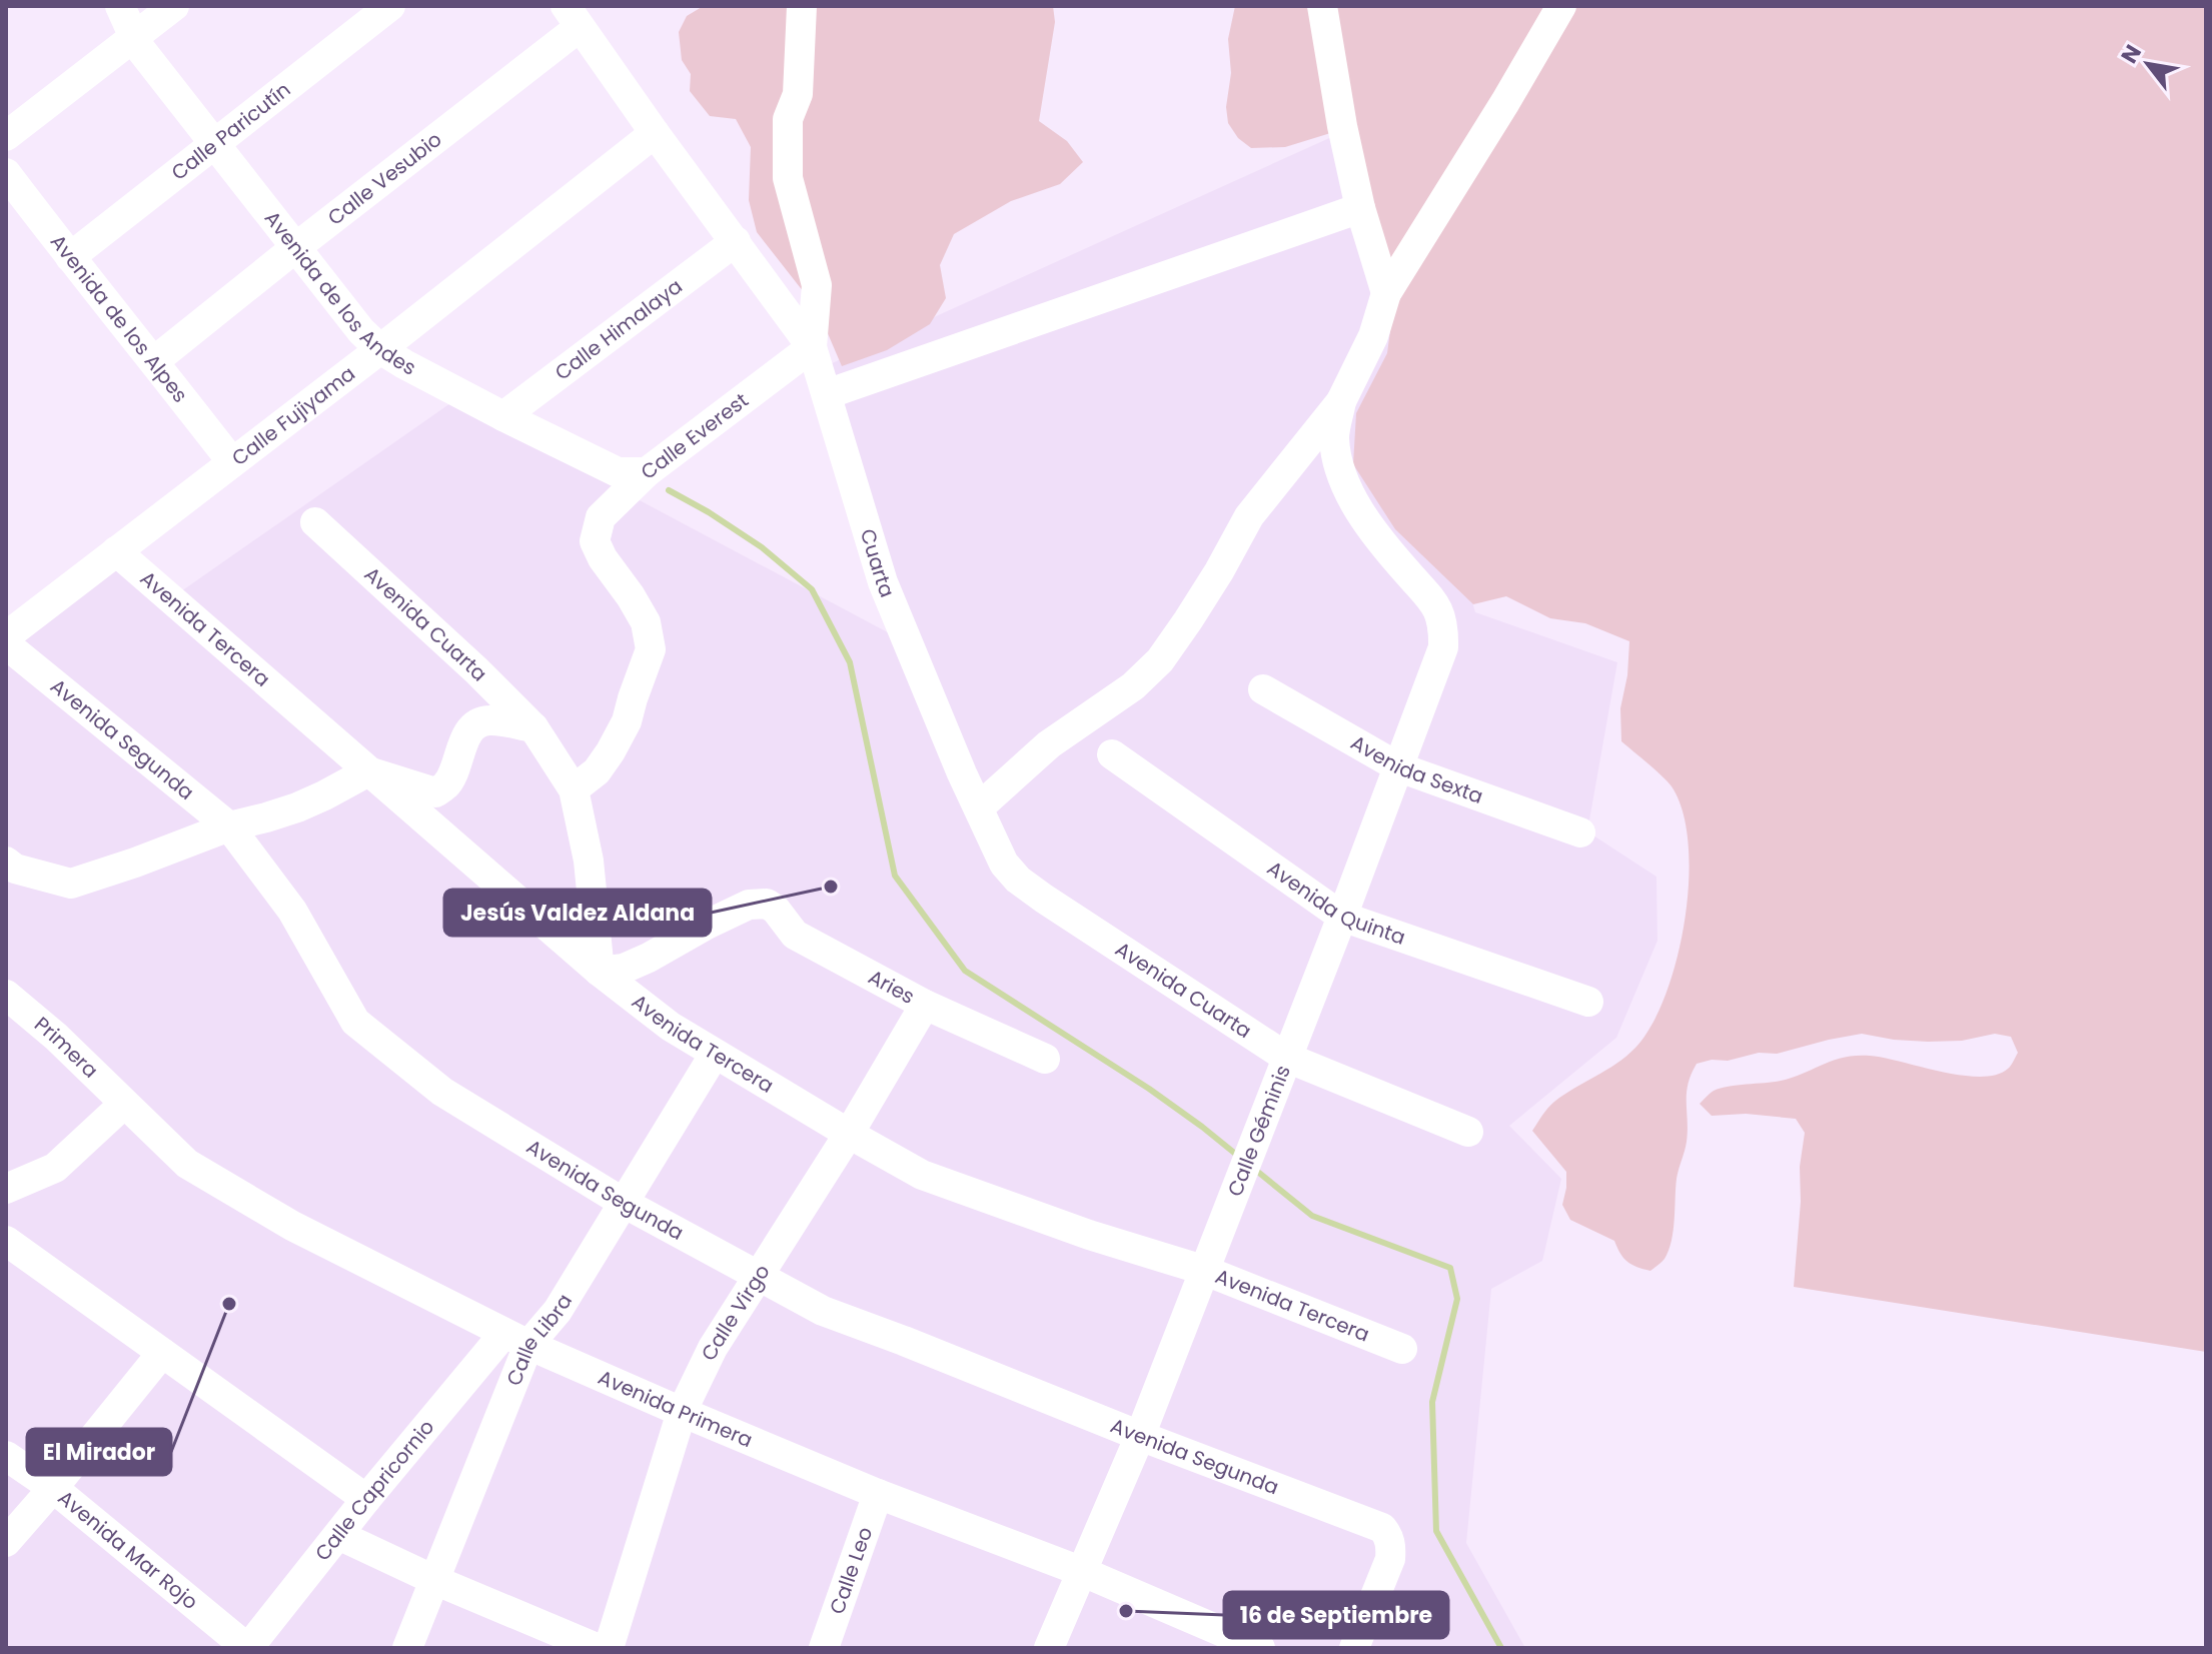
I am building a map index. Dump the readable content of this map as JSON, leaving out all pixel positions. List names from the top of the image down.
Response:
{
  "streets": {
    "street": [
      "Calle Paricutín",
      "Calle Vesubio",
      "Avenida de los Andes",
      "Avenida de los Alpes",
      "Calle Himalaya",
      "Calle Fujiyama",
      "Calle Everest",
      "Cuarta",
      "Avenida Cuarta",
      "Avenida Tercera",
      "Avenida Segunda",
      "Avenida Sexta",
      "Avenida Quinta",
      "Aries",
      "Primera",
      "Calle Géminis",
      "Calle Virgo",
      "Calle Libra",
      "Avenida Primera",
      "Calle Capricornio",
      "Avenida Mar Rojo",
      "Calle Leo"
    ]
  },
  "crossings": [
    ["Calle Paricutín", "Avenida de los Andes"],
    ["Calle Paricutín", "Avenida de los Alpes"],
    ["Calle Vesubio", "Avenida de los Andes"],
    ["Calle Vesubio", "Avenida de los Alpes"],
    ["Avenida de los Andes", "Calle Himalaya"],
    ["Avenida de los Andes", "Calle Fujiyama"],
    ["Avenida de los Andes", "Calle Everest"],
    ["Avenida de los Alpes", "Calle Fujiyama"],
    ["Calle Fujiyama", "Avenida Tercera"],
    ["Calle Everest", "Cuarta"],
    ["Calle Everest", "Avenida Cuarta"],
    ["Cuarta", "Avenida Cuarta"],
    ["Avenida Cuarta", "Calle Géminis"],
    ["Avenida Tercera", "Aries"],
    ["Avenida Tercera", "Calle Géminis"],
    ["Avenida Tercera", "Calle Virgo"],
    ["Avenida Tercera", "Calle Libra"],
    ["Avenida Segunda", "Calle Géminis"],
    ["Avenida Segunda", "Calle Virgo"],
    ["Avenida Segunda", "Calle Libra"],
    ["Avenida Sexta", "Calle Géminis"],
    ["Avenida Quinta", "Calle Géminis"],
    ["Aries", "Calle Virgo"],
    ["Primera", "Avenida Primera"],
    ["Calle Géminis", "Avenida Primera"],
    ["Calle Virgo", "Avenida Primera"],
    ["Calle Libra", "Avenida Primera"],
    ["Calle Libra", "Calle Capricornio"],
    ["Avenida Primera", "Calle Capricornio"],
    ["Avenida Primera", "Calle Leo"],
    ["Calle Capricornio", "Avenida Mar Rojo"]
  ],
  "places": ["Jesús Valdez Aldana", "El Mirador", "16 de Septiembre"],
  "north": "top left"
}
